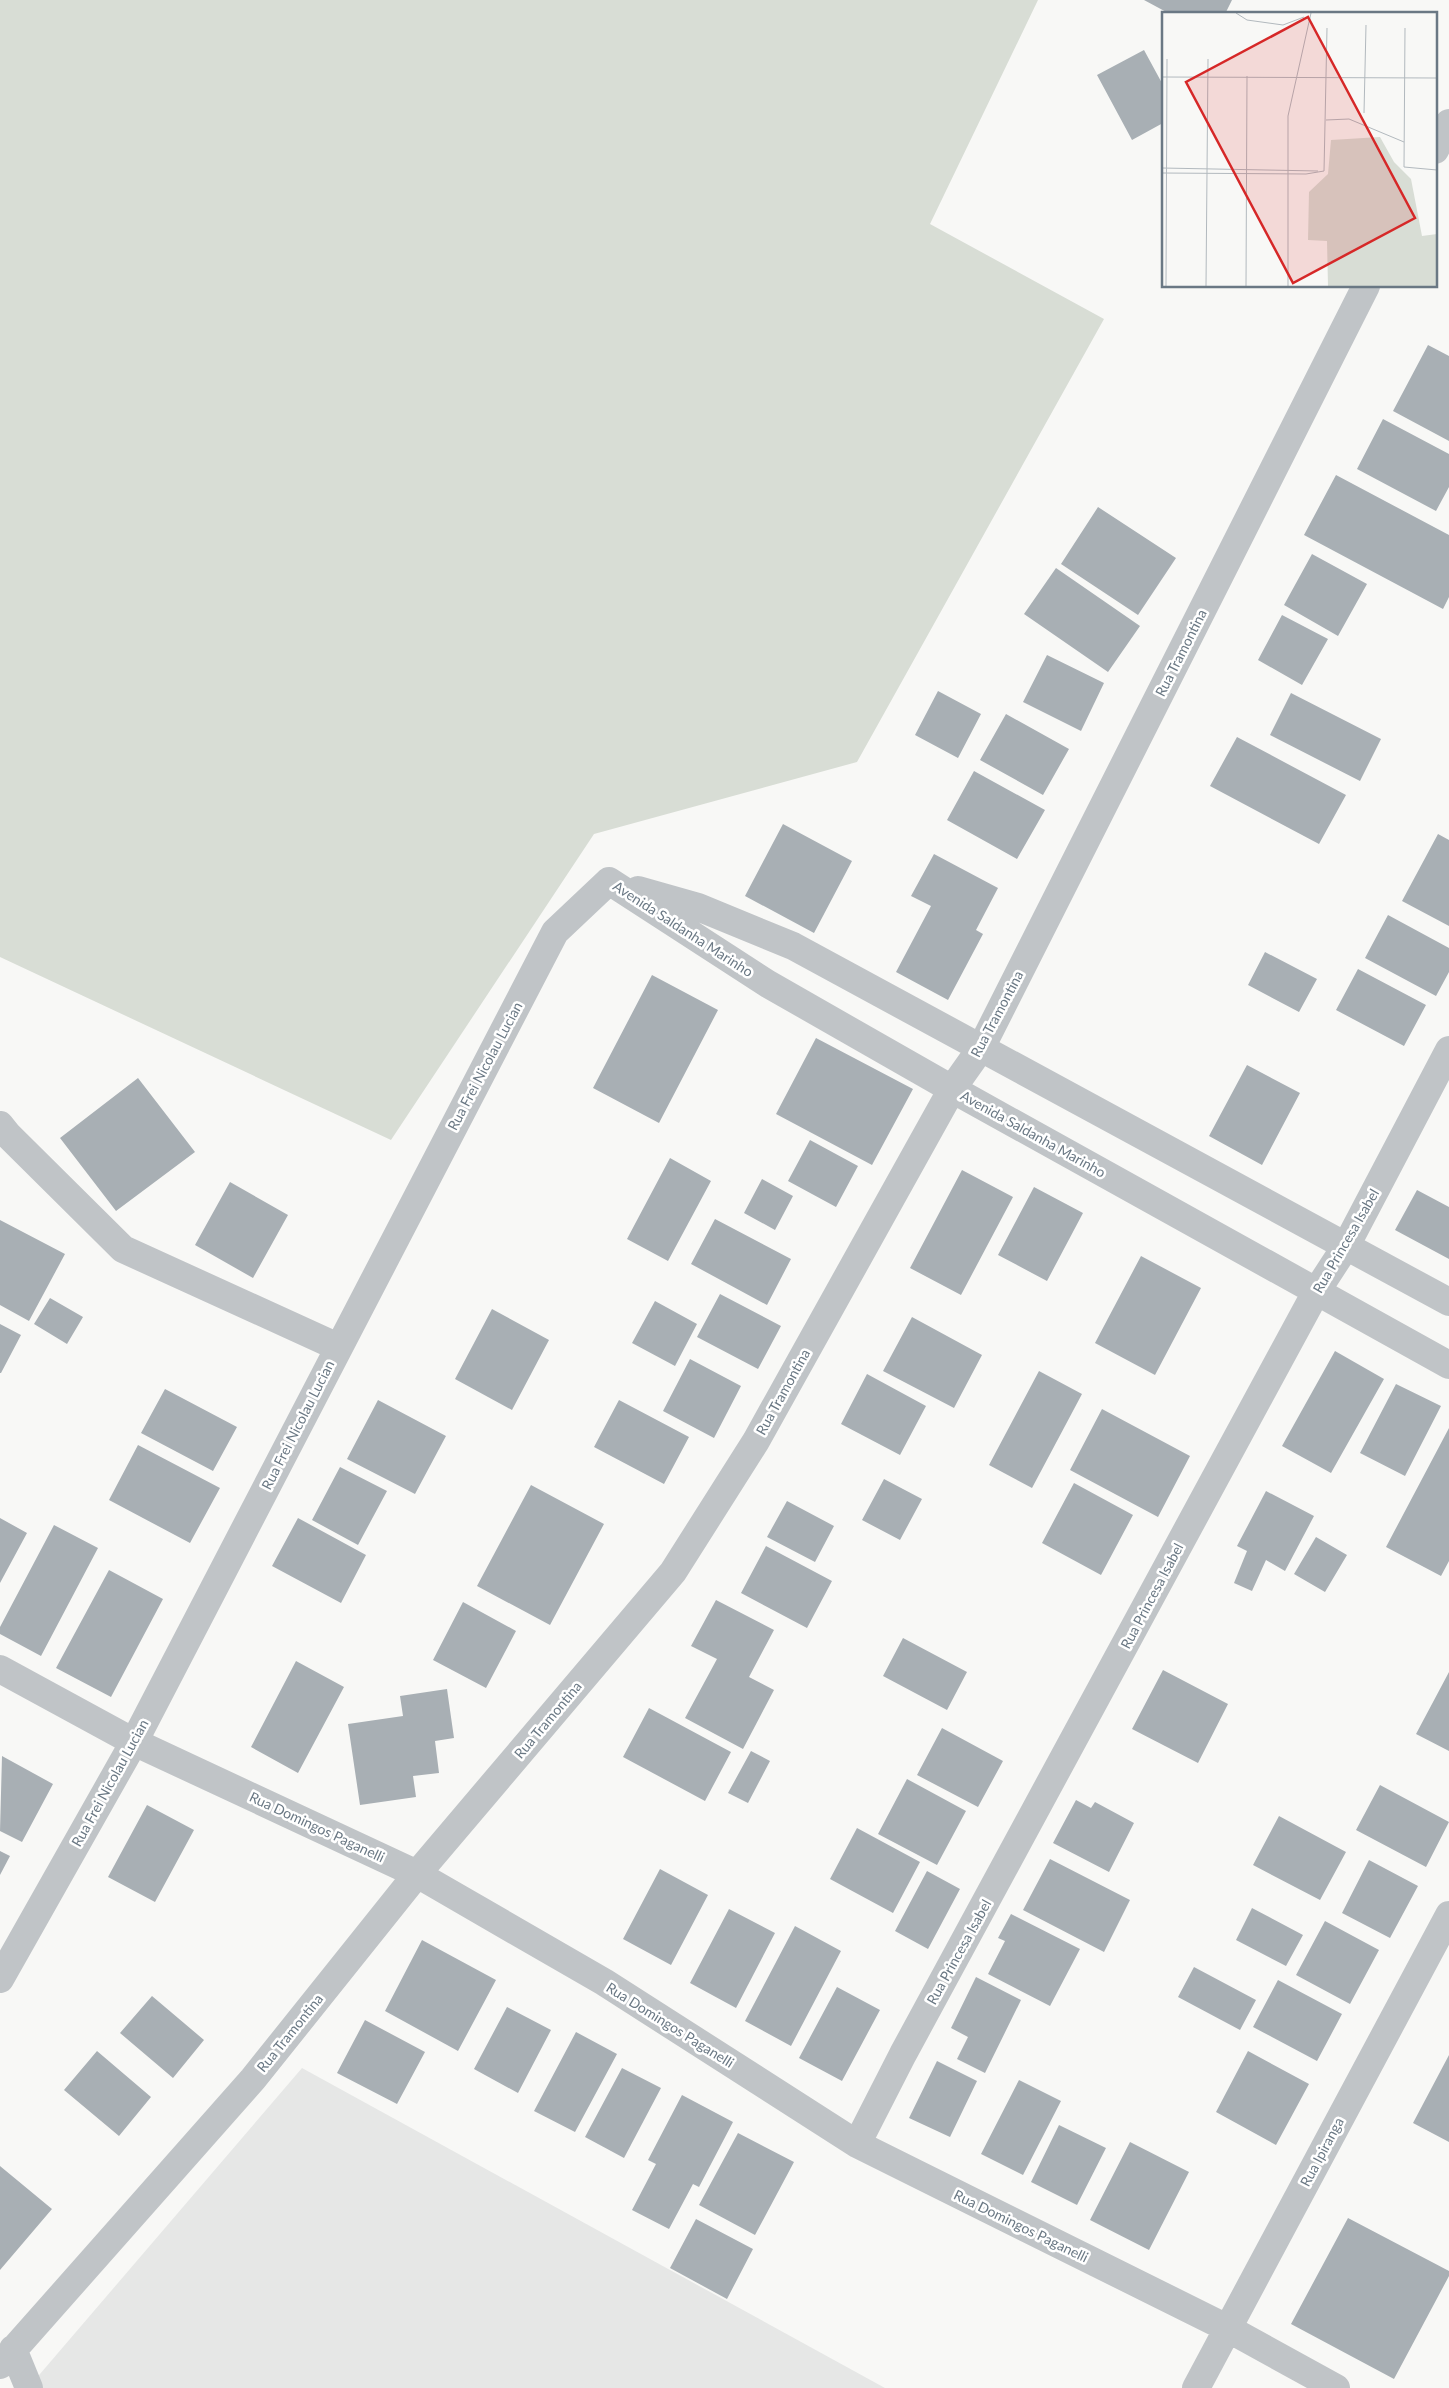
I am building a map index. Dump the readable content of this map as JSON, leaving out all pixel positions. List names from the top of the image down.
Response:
{
  "streets": {
    "street": [
      "Rua Tramontina",
      "Avenida Saldanha Marinho",
      "Rua Frei Nicolau Lucian",
      "Rua Princesa Isabel",
      "Rua Domingos Paganelli",
      "Rua Ipiranga"
    ]
  },
  "crossings": [
    ["Rua Tramontina", "Avenida Saldanha Marinho"],
    ["Rua Tramontina", "Rua Domingos Paganelli"],
    ["Avenida Saldanha Marinho", "Rua Frei Nicolau Lucian"],
    ["Avenida Saldanha Marinho", "Rua Princesa Isabel"],
    ["Rua Frei Nicolau Lucian", "Rua Domingos Paganelli"],
    ["Rua Princesa Isabel", "Rua Domingos Paganelli"],
    ["Rua Domingos Paganelli", "Rua Ipiranga"]
  ]
}
